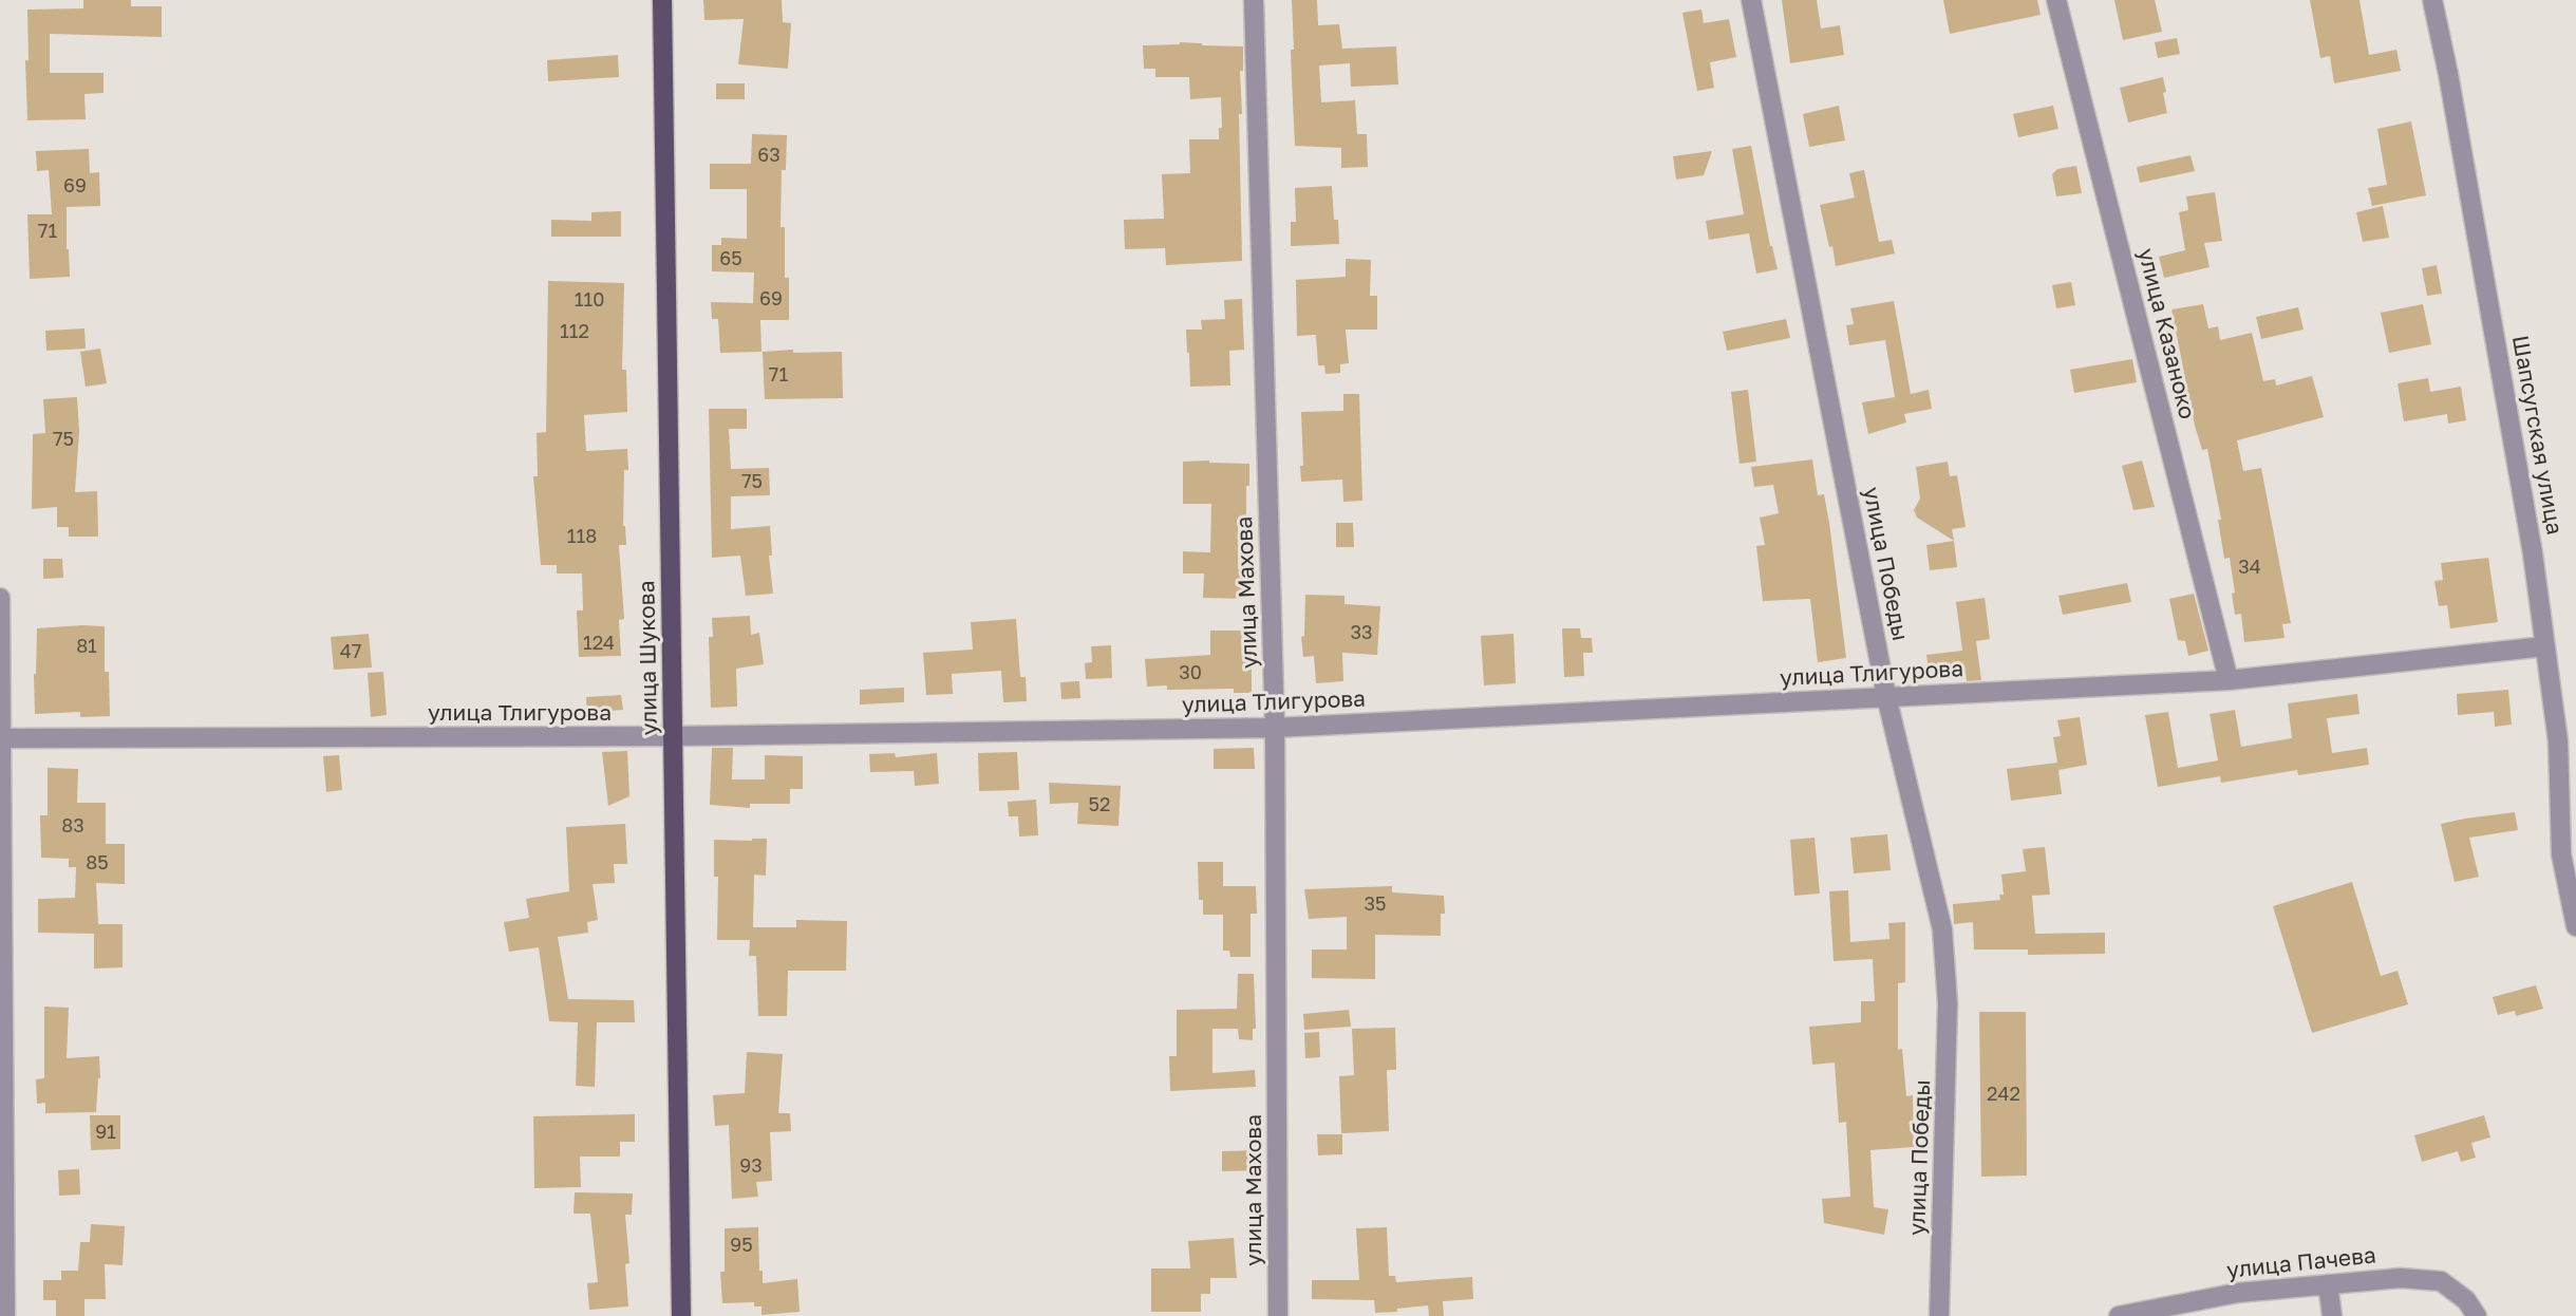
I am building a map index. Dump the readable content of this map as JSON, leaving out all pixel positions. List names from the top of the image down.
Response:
{
  "streets": {
    "main road": ["улица Шукова"],
    "street": [
      "улица Казаноко",
      "Шапсугская улица",
      "улица Победы",
      "улица Махова",
      "улица Тлигурова",
      "улица Пачева"
    ]
  },
  "crossings": [
    ["улица Казаноко", "улица Тлигурова"],
    ["Шапсугская улица", "улица Тлигурова"],
    ["улица Победы", "улица Тлигурова"],
    ["улица Махова", "улица Тлигурова"],
    ["улица Шукова", "улица Тлигурова"]
  ],
  "house_numbers": [
    "63",
    "69",
    "71",
    "65",
    "69",
    "110",
    "112",
    "71",
    "75",
    "75",
    "118",
    "34",
    "33",
    "124",
    "81",
    "47",
    "30",
    "52",
    "83",
    "85",
    "35",
    "242",
    "91",
    "93",
    "95"
  ]
}
